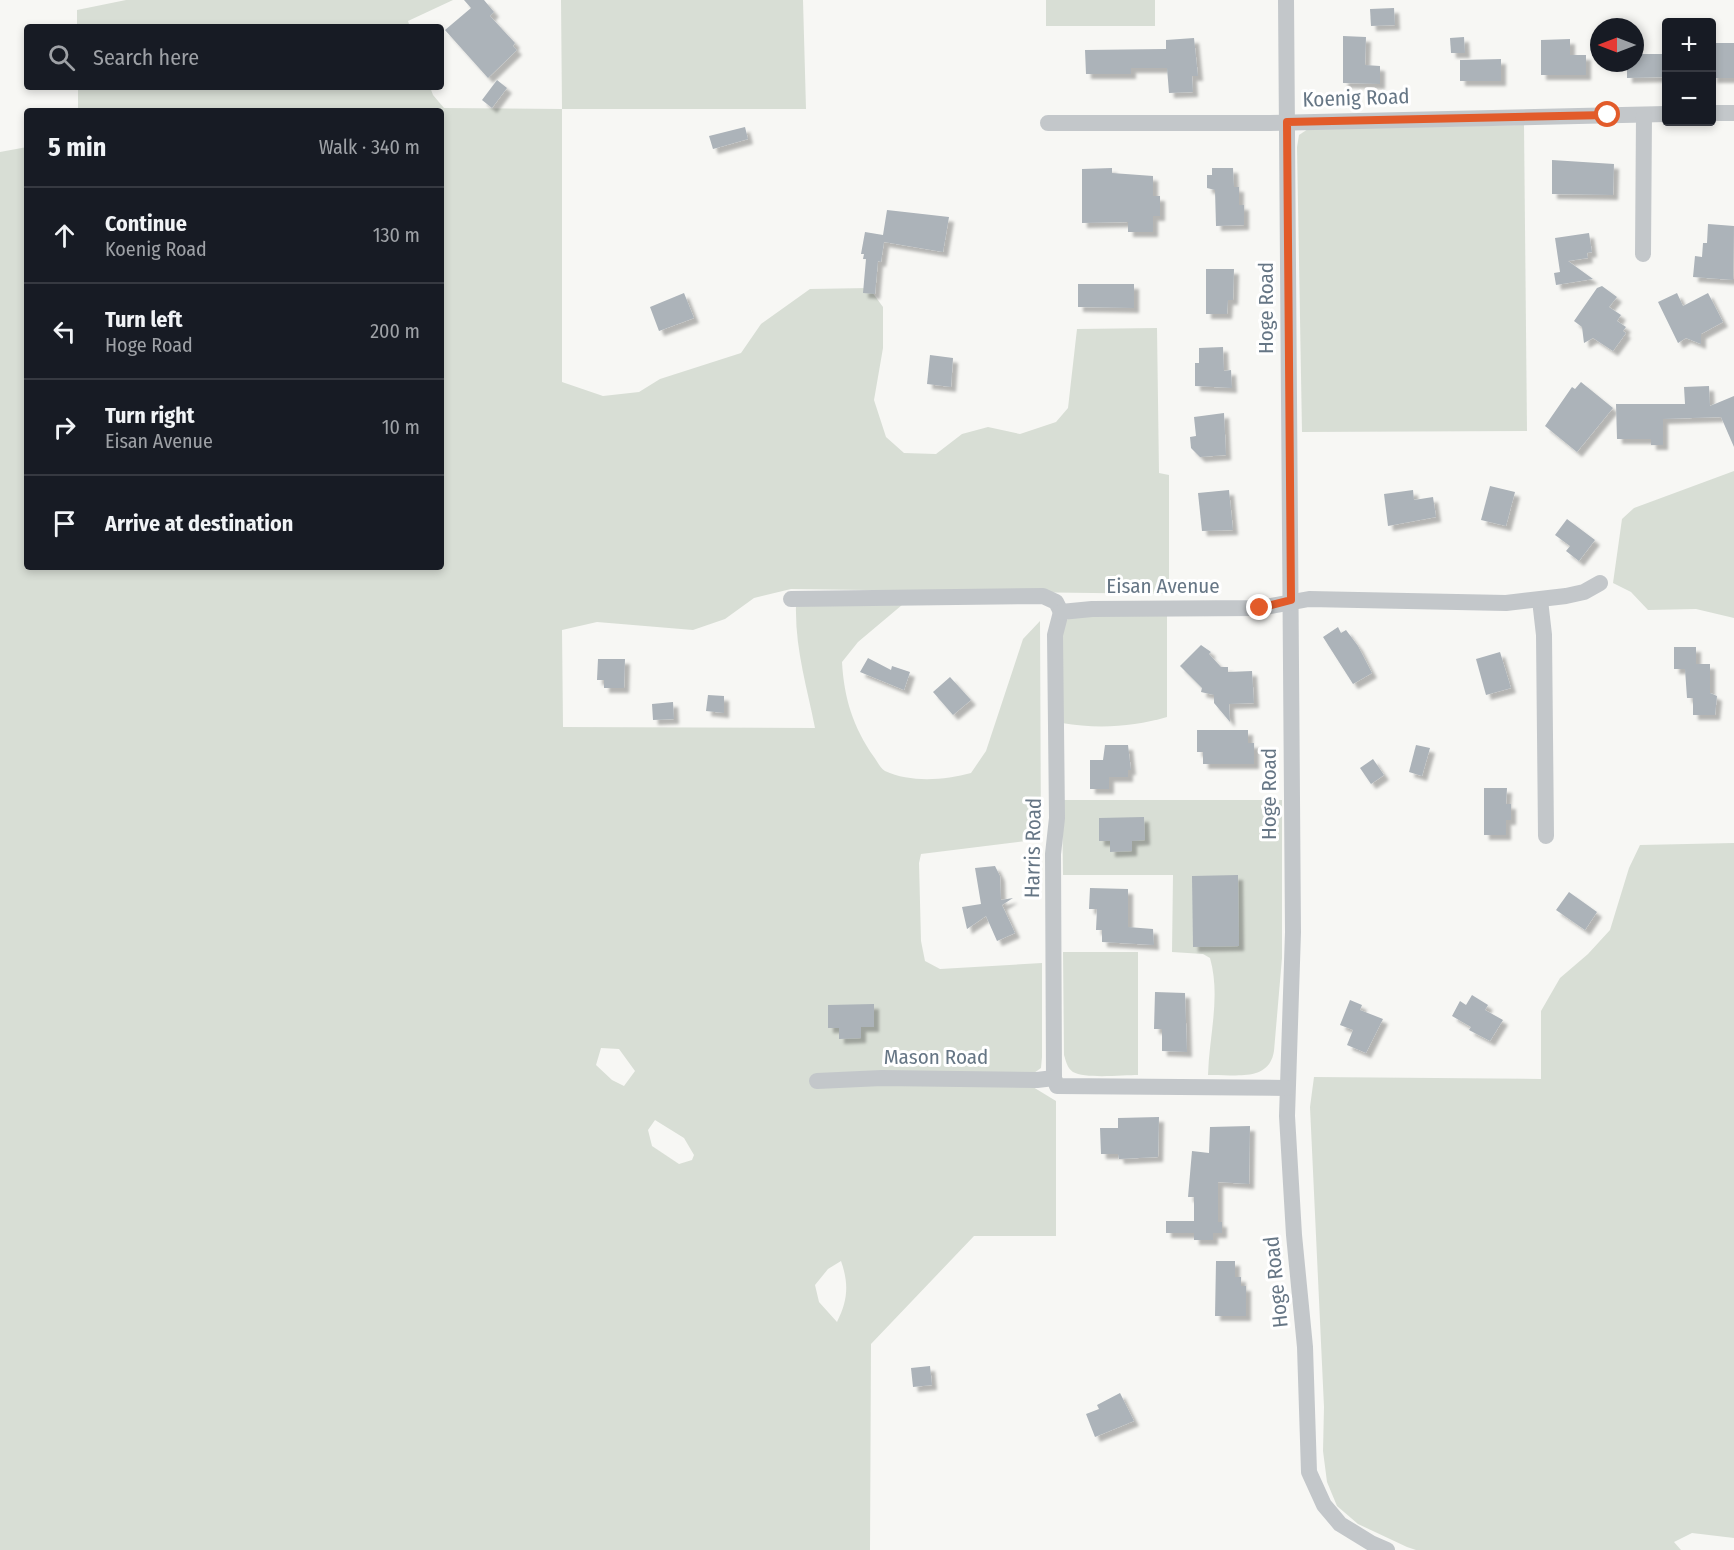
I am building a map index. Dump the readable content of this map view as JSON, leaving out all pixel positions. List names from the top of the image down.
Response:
{
  "streets": {
    "street": [
      "Koenig Road",
      "Hoge Road",
      "Eisan Avenue",
      "Harris Road",
      "Mason Road"
    ]
  },
  "crossings": [
    ["Koenig Road", "Hoge Road"],
    ["Hoge Road", "Eisan Avenue"],
    ["Hoge Road", "Mason Road"],
    ["Eisan Avenue", "Harris Road"],
    ["Harris Road", "Mason Road"]
  ],
  "north": "left",
  "page": {
    "map_buttons": ["+", "−"],
    "search": "Search here",
    "heading": ["5 min", "Walk · 340 m"],
    "list": [
      ["Continue", "Koenig Road", "130 m"],
      ["Turn left", "Hoge Road", "200 m"],
      ["Turn right", "Eisan Avenue", "10 m"],
      "Arrive at destination"
    ]
  }
}
